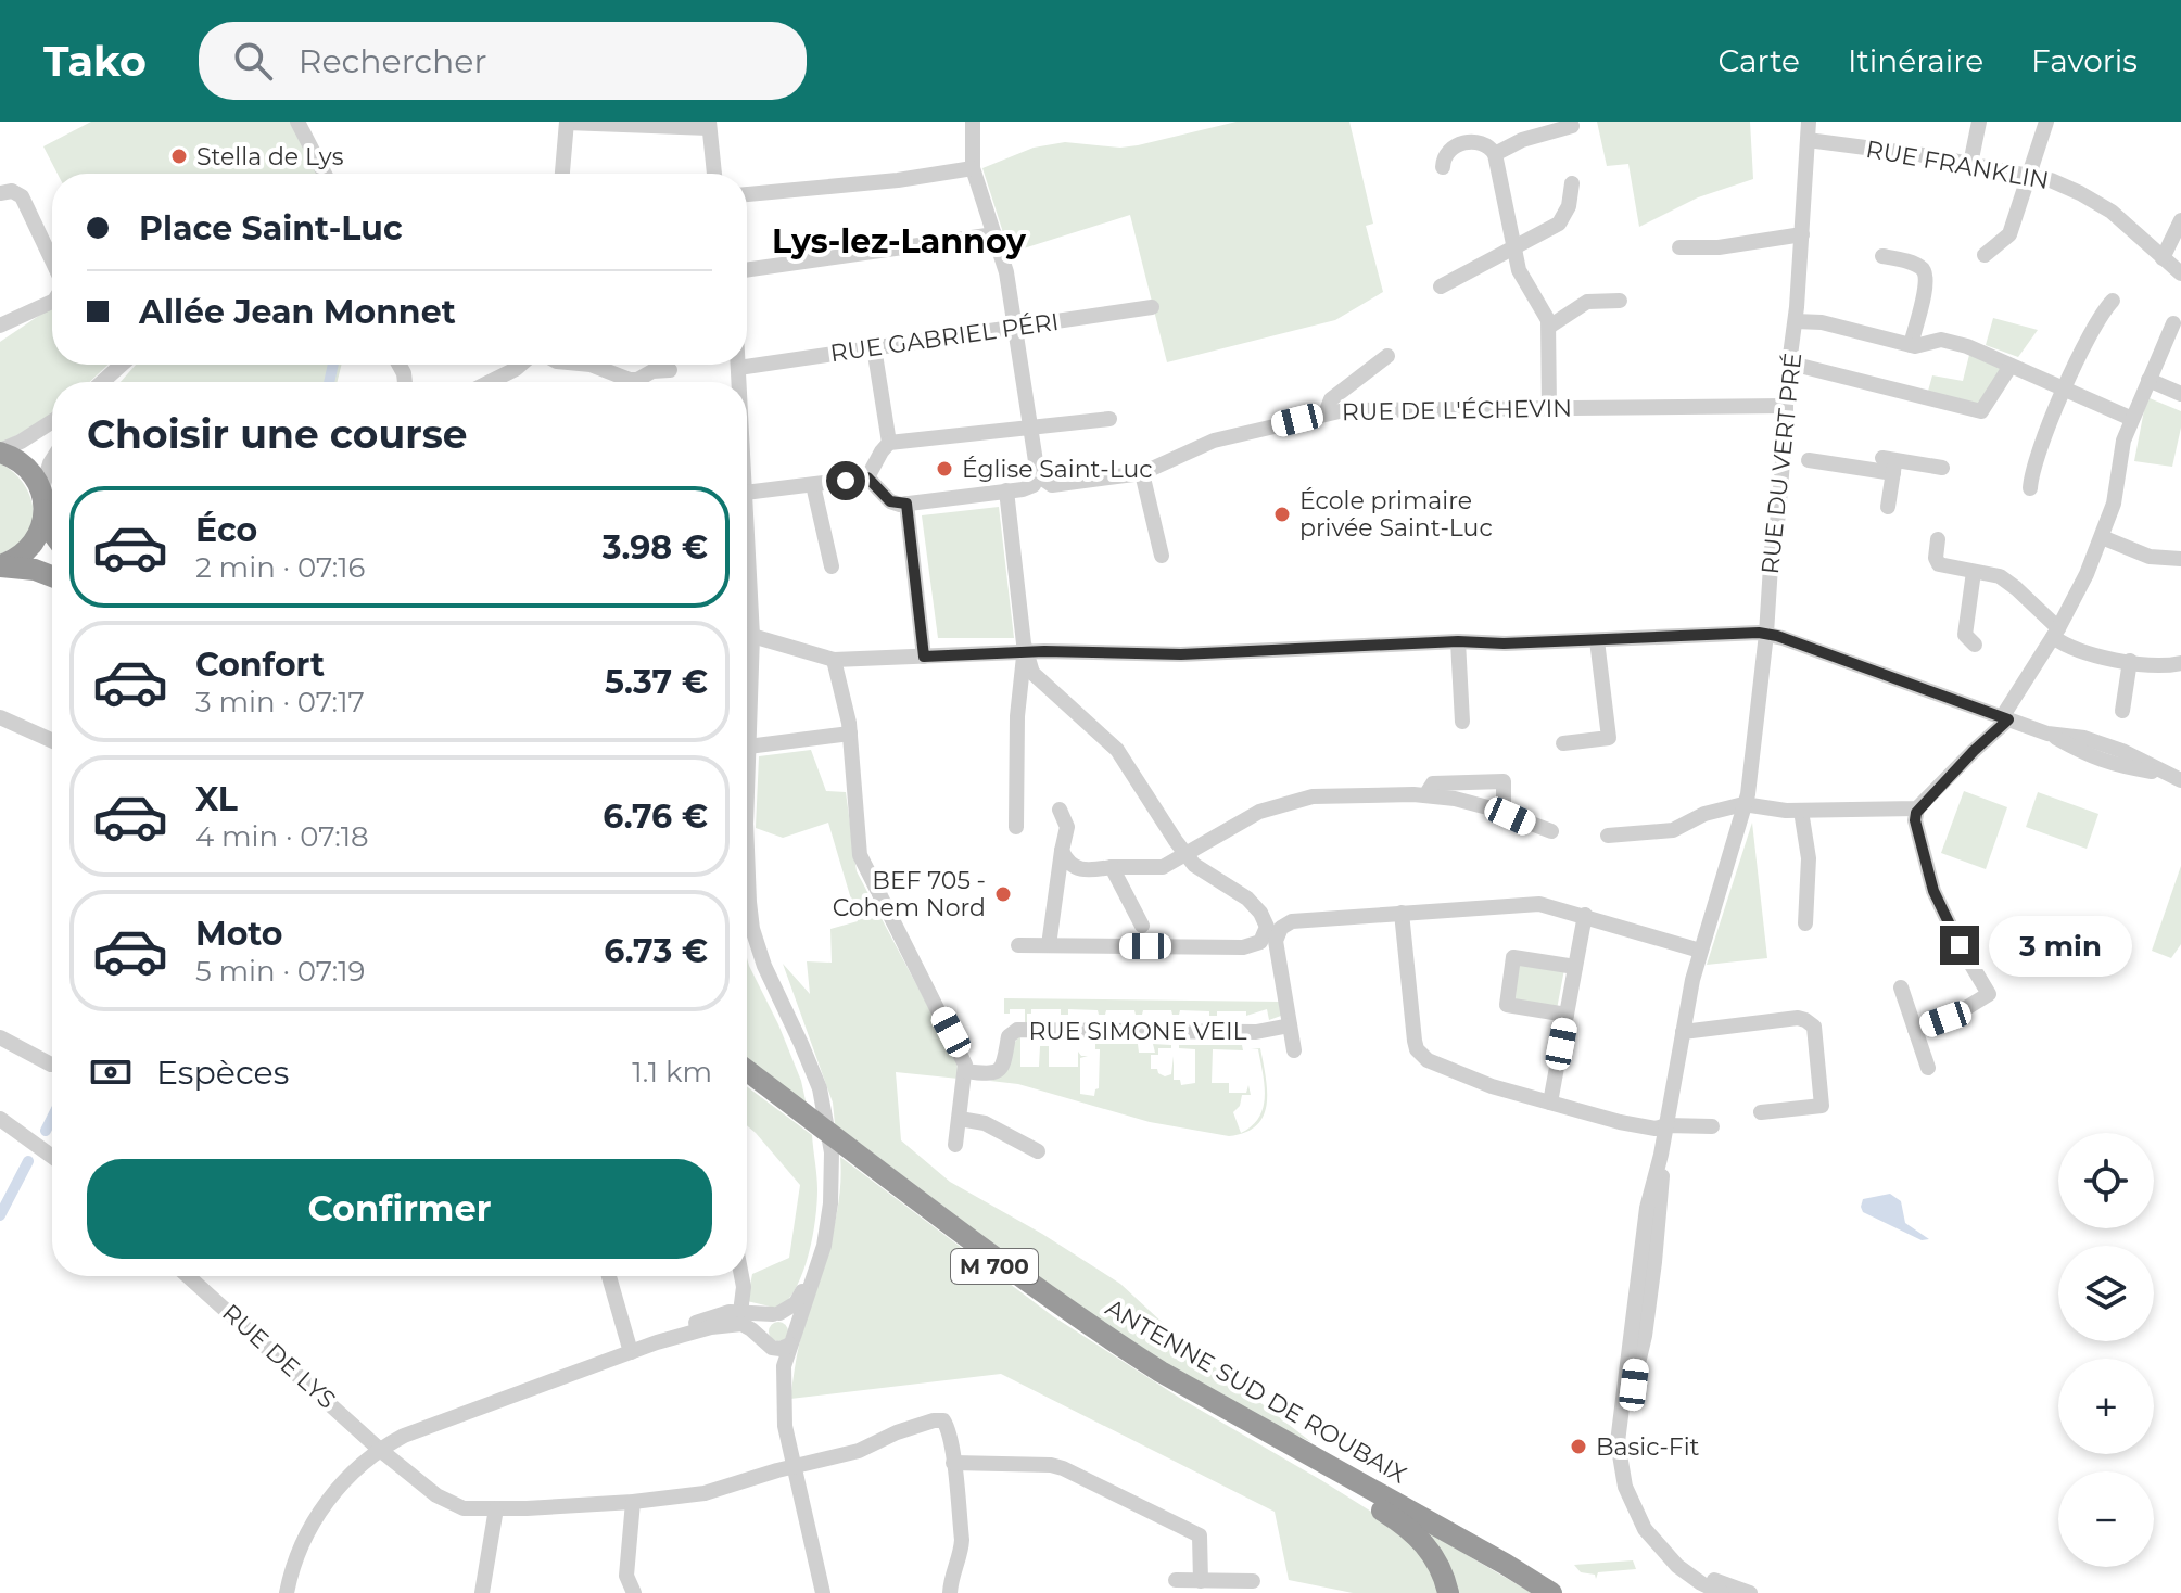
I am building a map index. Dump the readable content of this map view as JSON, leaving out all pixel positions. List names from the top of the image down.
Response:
{
  "streets": {
    "highway": ["M 700", "ANTENNE SUD DE ROUBAIX"],
    "street": [
      "RUE FRANKLIN",
      "RUE GABRIEL PÉRI",
      "RUE DE L'ÉCHEVIN",
      "RUE DU VERT PRÉ",
      "RUE SIMONE VEIL",
      "RUE DE LYS"
    ]
  },
  "crossings": [
    ["RUE FRANKLIN", "RUE DU VERT PRÉ"],
    ["RUE DE L'ÉCHEVIN", "RUE DU VERT PRÉ"]
  ],
  "districts": ["Lys-lez-Lannoy"],
  "places": [
    "Stella de Lys",
    "Église Saint-Luc",
    "École primaire privée Saint-Luc",
    "BEF 705 - Cohem Nord",
    "Basic-Fit"
  ],
  "page": {
    "header": "Tako",
    "search": "Rechercher",
    "nav": ["Carte", "Itinéraire", "Favoris"],
    "banner": ["Place Saint-Luc", "Allée Jean Monnet"],
    "heading": "Choisir une course",
    "list": [
      {
        "name": "Éco",
        "note": "2 min · 07:16",
        "value": "3.98 €"
      },
      {
        "name": "Confort",
        "note": "3 min · 07:17",
        "value": "5.37 €"
      },
      {
        "name": "XL",
        "note": "4 min · 07:18",
        "value": "6.76 €"
      },
      {
        "name": "Moto",
        "note": "5 min · 07:19",
        "value": "6.73 €"
      }
    ],
    "bubble": "3 min",
    "pay": ["Espèces", "1.1 km"],
    "map_buttons": ["+", "−"],
    "buttons": "Confirmer"
  }
}
